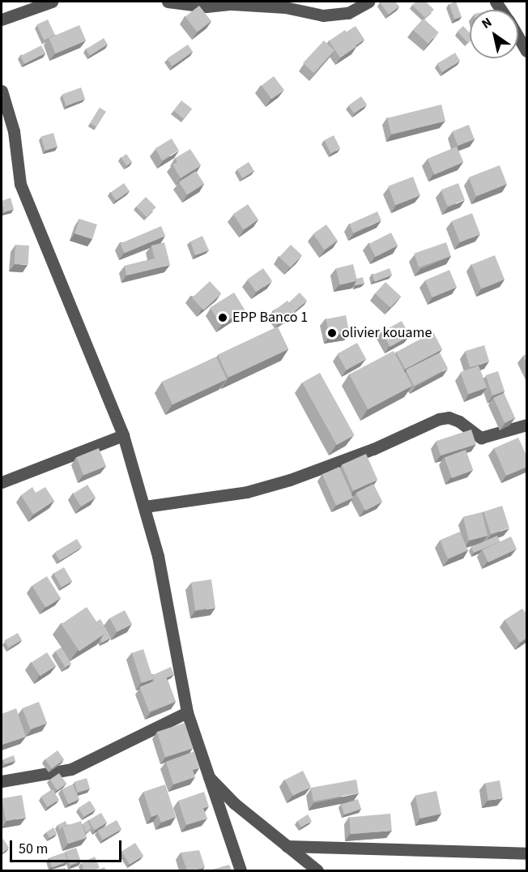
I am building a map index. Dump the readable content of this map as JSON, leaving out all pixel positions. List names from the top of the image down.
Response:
{
  "places": ["EPP Banco 1", "olivier kouame"],
  "scale_bar": "50 m",
  "north": "top left"
}
